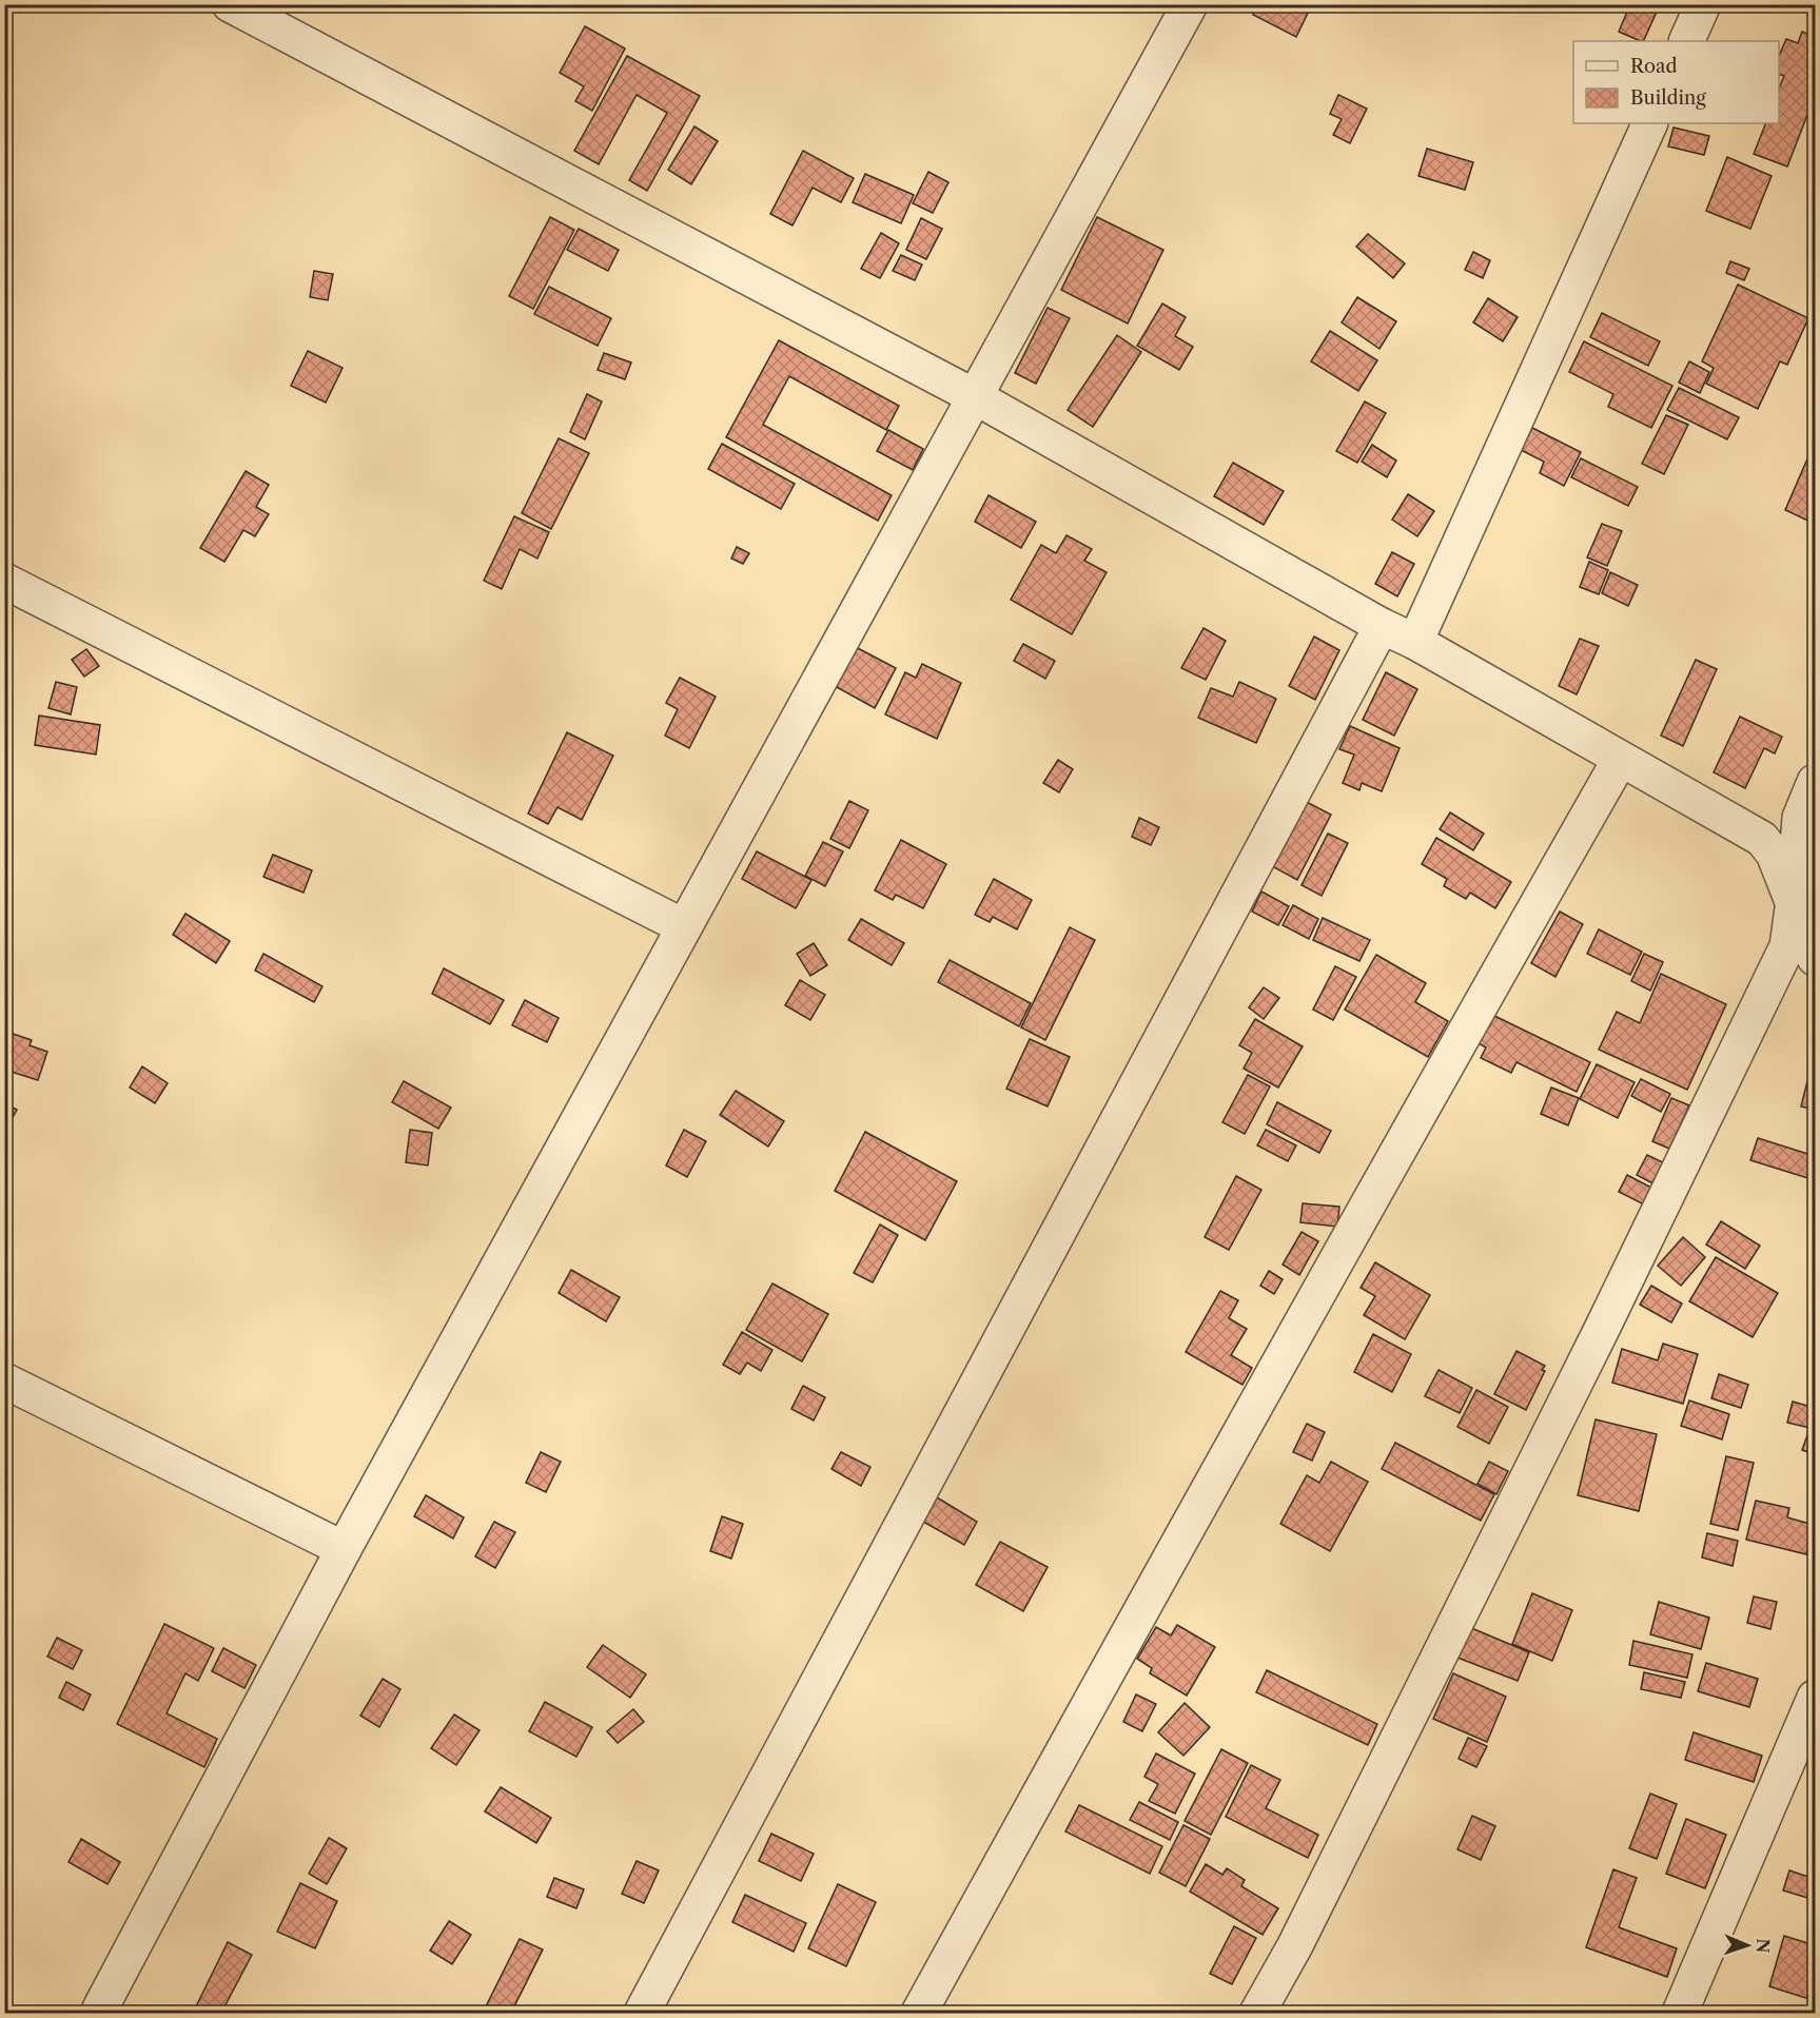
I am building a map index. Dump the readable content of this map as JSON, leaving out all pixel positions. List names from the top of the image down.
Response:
{
  "legend": ["Road", "Building"],
  "north": "right"
}
